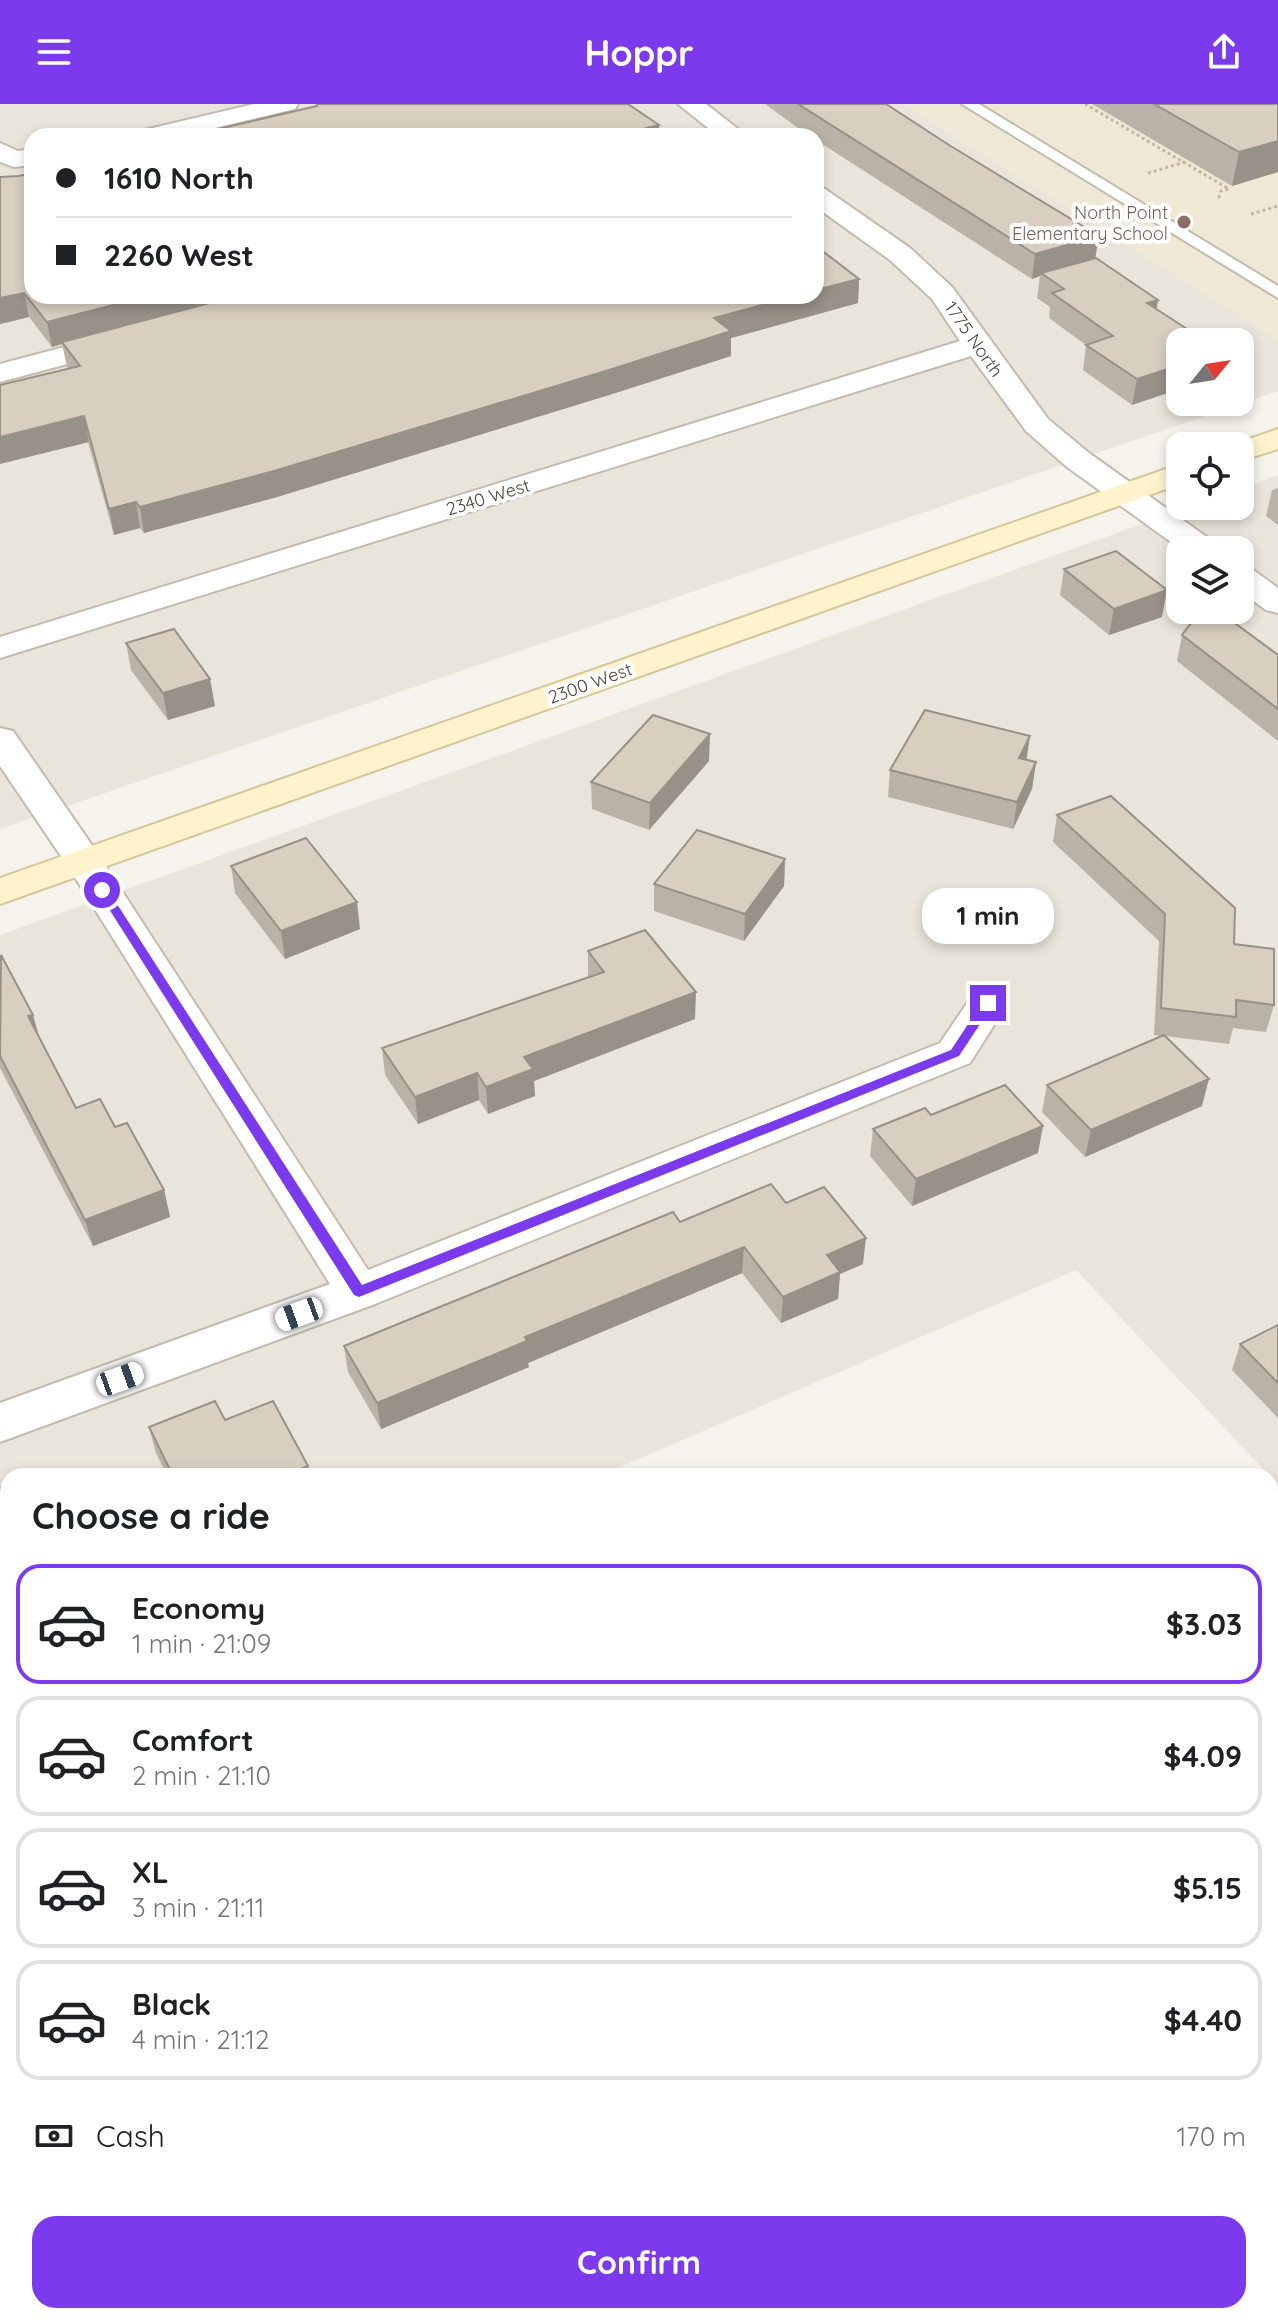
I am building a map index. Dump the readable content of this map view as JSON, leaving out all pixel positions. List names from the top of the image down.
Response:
{
  "streets": {
    "main road": ["2300 West"],
    "street": ["1775 North", "2340 West"]
  },
  "crossings": [
    ["1775 North", "2340 West"],
    ["1775 North", "2300 West"]
  ],
  "places": ["North Point Elementary School"],
  "north": "top right",
  "page": {
    "header": "Hoppr",
    "banner": ["1610 North", "2260 West"],
    "bubble": "1 min",
    "heading": "Choose a ride",
    "list": [
      {
        "name": "Economy",
        "note": "1 min · 21:09",
        "value": "$3.03"
      },
      {
        "name": "Comfort",
        "note": "2 min · 21:10",
        "value": "$4.09"
      },
      {
        "name": "XL",
        "note": "3 min · 21:11",
        "value": "$5.15"
      },
      {
        "name": "Black",
        "note": "4 min · 21:12",
        "value": "$4.40"
      }
    ],
    "pay": ["Cash", "170 m"],
    "buttons": "Confirm"
  }
}
